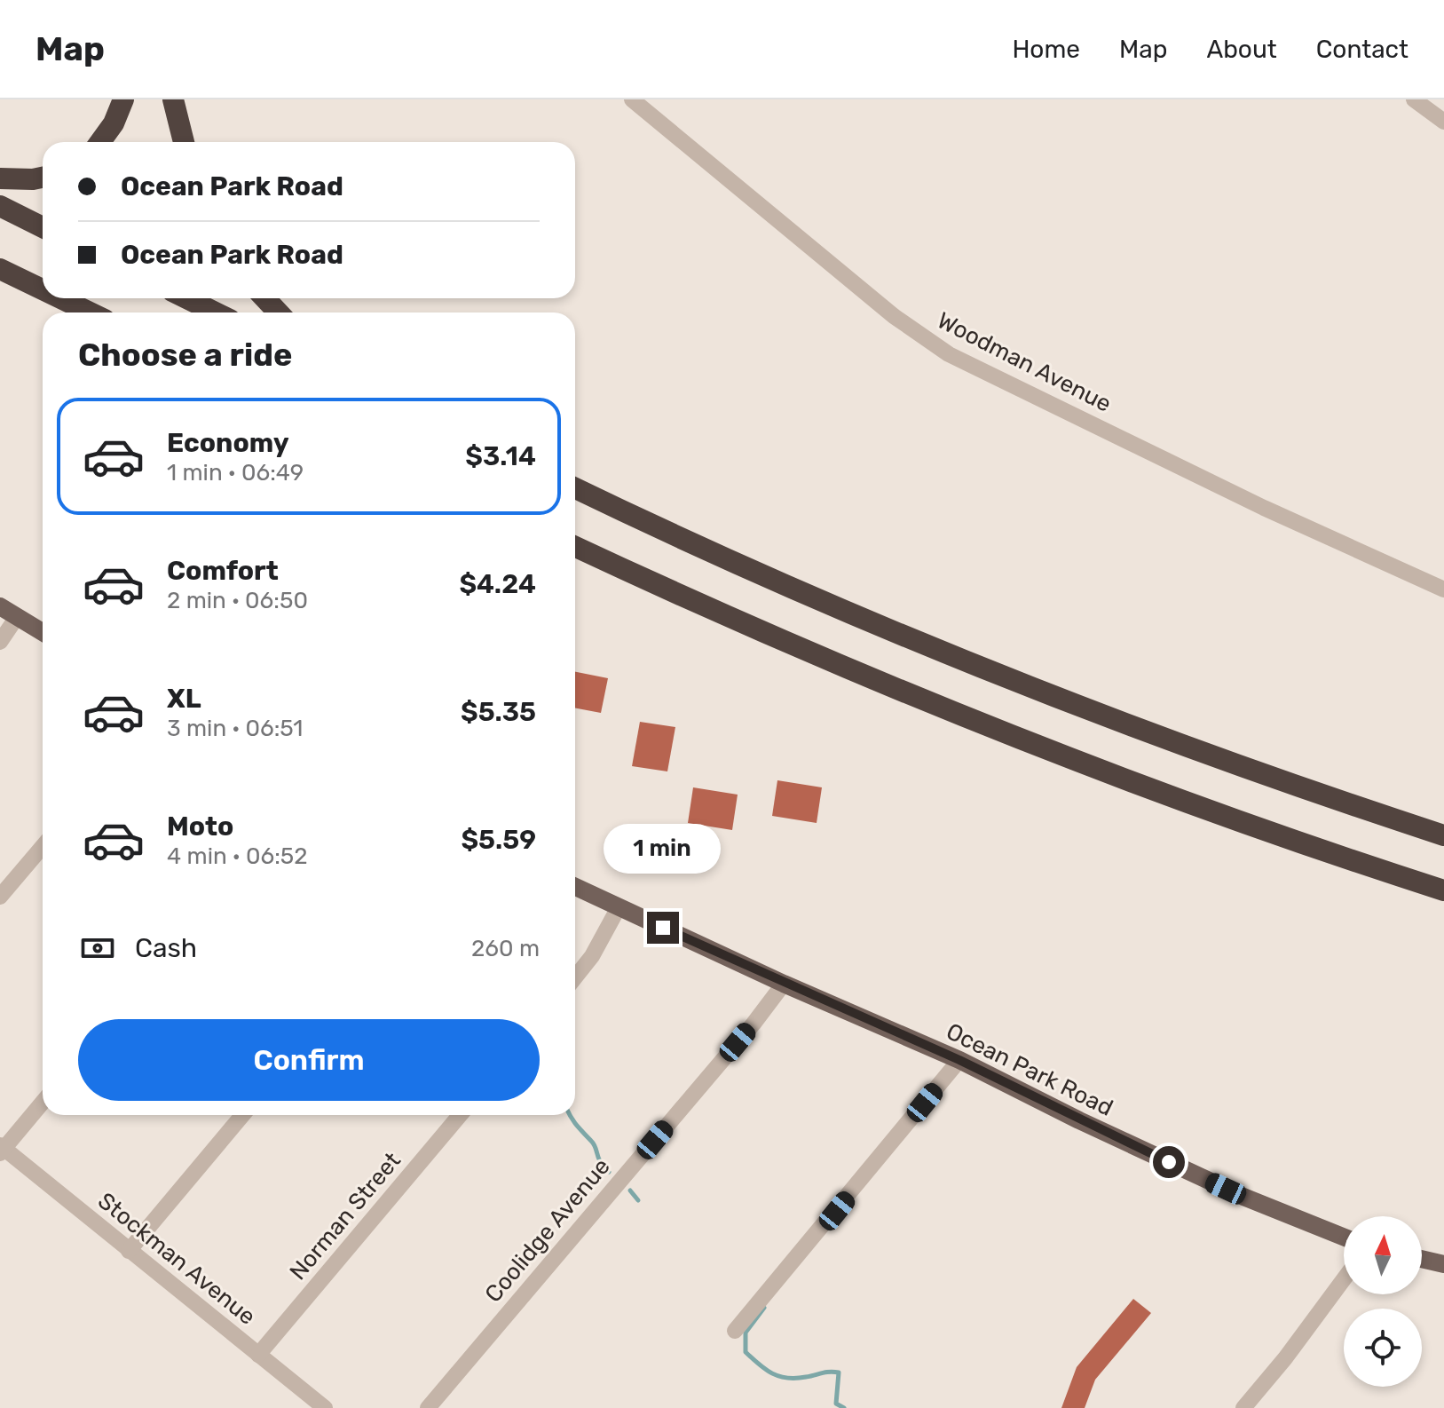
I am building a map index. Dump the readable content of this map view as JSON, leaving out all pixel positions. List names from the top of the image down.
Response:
{
  "streets": {
    "main road": ["Ocean Park Road"],
    "street": [
      "Woodman Avenue",
      "Norman Street",
      "Coolidge Avenue",
      "Stockman Avenue"
    ]
  },
  "crossings": [
    ["Ocean Park Road", "Coolidge Avenue"],
    ["Norman Street", "Stockman Avenue"]
  ],
  "north": "top",
  "page": {
    "header": "Map",
    "nav": [
      "Home",
      "Map",
      "About",
      "Contact"
    ],
    "banner": ["Ocean Park Road", "Ocean Park Road"],
    "heading": "Choose a ride",
    "list": [
      {
        "name": "Economy",
        "note": "1 min · 06:49",
        "value": "$3.14"
      },
      {
        "name": "Comfort",
        "note": "2 min · 06:50",
        "value": "$4.24"
      },
      {
        "name": "XL",
        "note": "3 min · 06:51",
        "value": "$5.35"
      },
      {
        "name": "Moto",
        "note": "4 min · 06:52",
        "value": "$5.59"
      }
    ],
    "bubble": "1 min",
    "pay": ["Cash", "260 m"],
    "buttons": "Confirm"
  }
}
